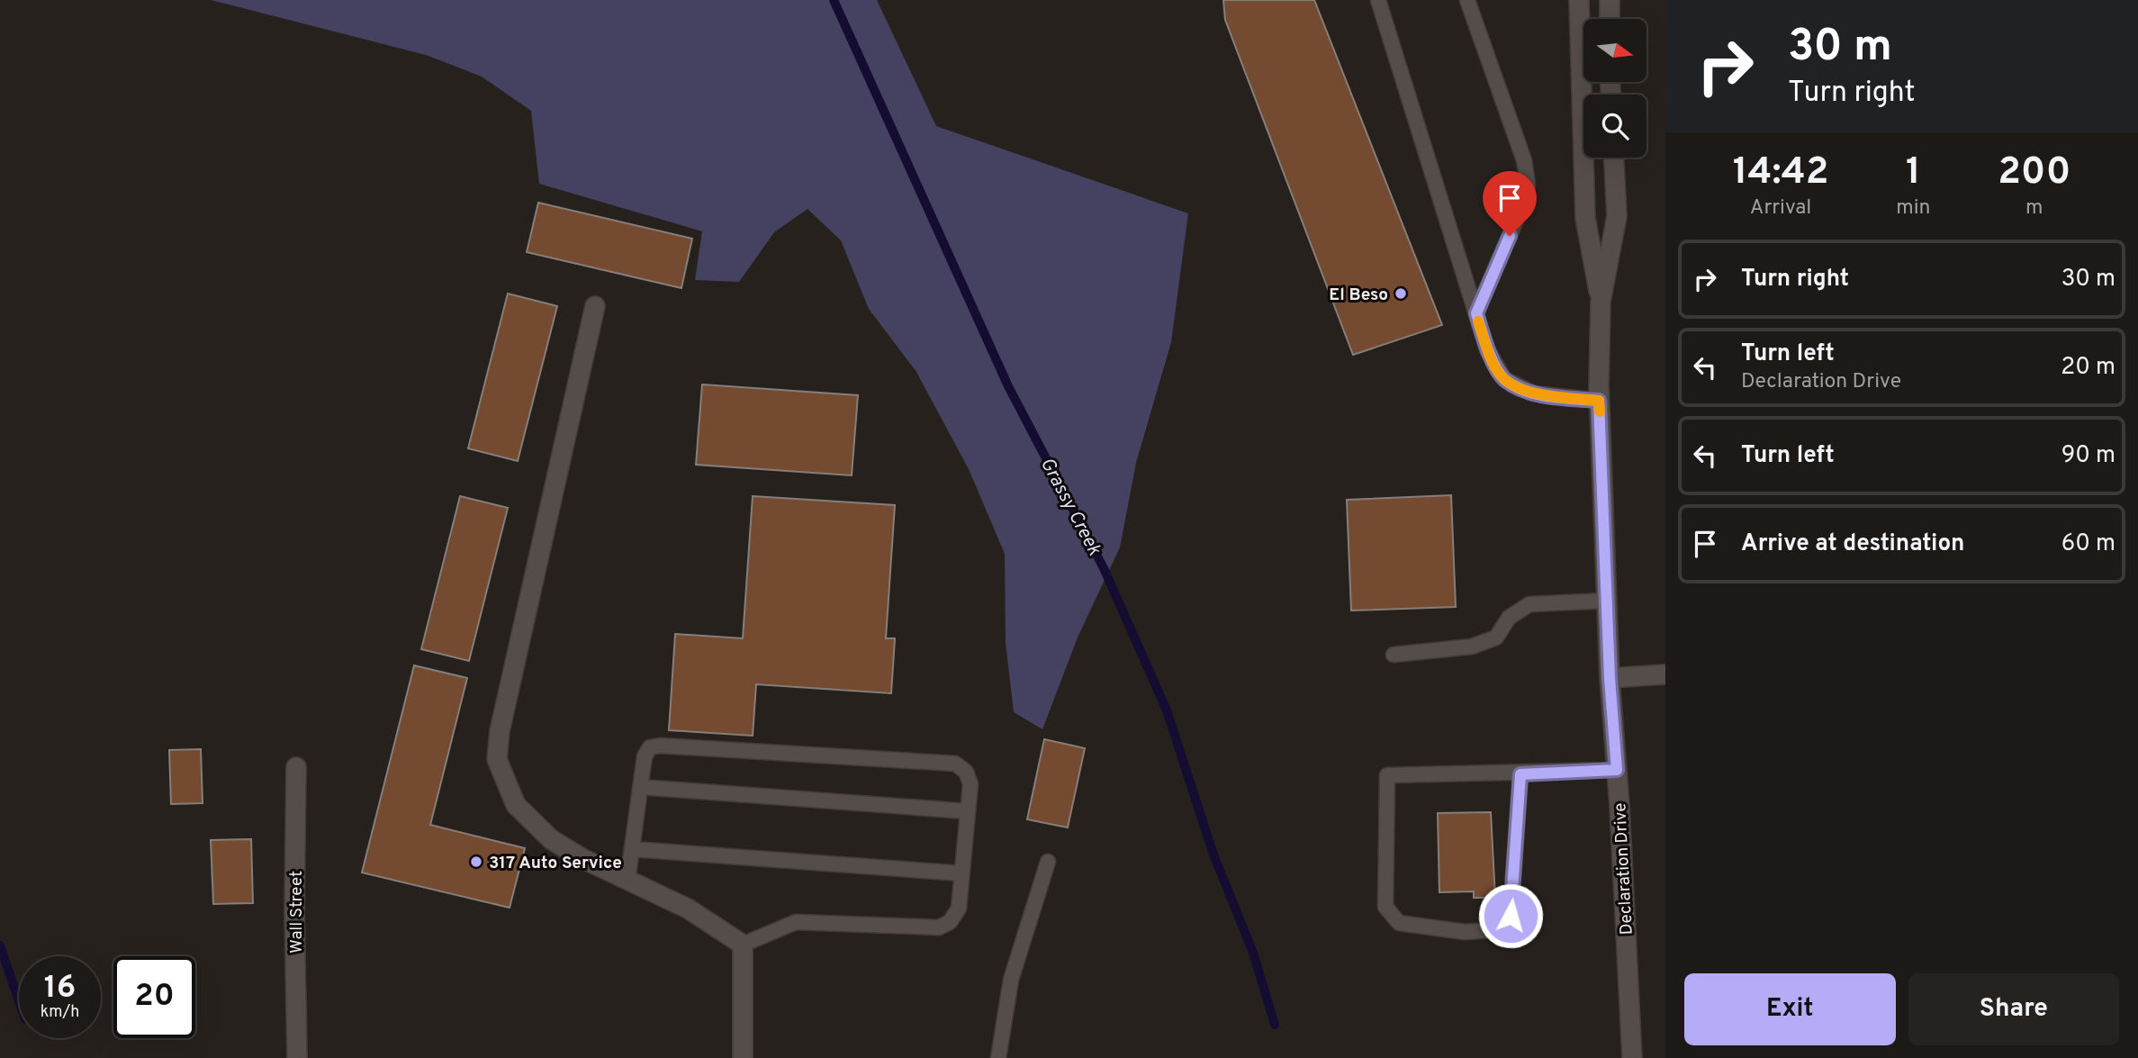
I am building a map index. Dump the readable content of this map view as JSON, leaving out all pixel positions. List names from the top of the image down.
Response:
{
  "streets": {
    "street": ["Declaration Drive", "Wall Street"]
  },
  "water": ["Grassy Creek"],
  "places": ["El Beso", "317 Auto Service"],
  "north": "right",
  "page": {
    "turn": ["30 m", "Turn right"],
    "eta": [
      "14:42",
      "Arrival",
      "1",
      "min",
      "200",
      "m"
    ],
    "list": [
      {
        "name": "Turn right",
        "value": "30 m"
      },
      {
        "name": "Turn left",
        "note": "Declaration Drive",
        "value": "20 m"
      },
      {
        "name": "Turn left",
        "value": "90 m"
      },
      {
        "name": "Arrive at destination",
        "value": "60 m"
      }
    ],
    "speed": "16 km/h",
    "limit": "20",
    "buttons": ["Exit", "Share"]
  }
}
